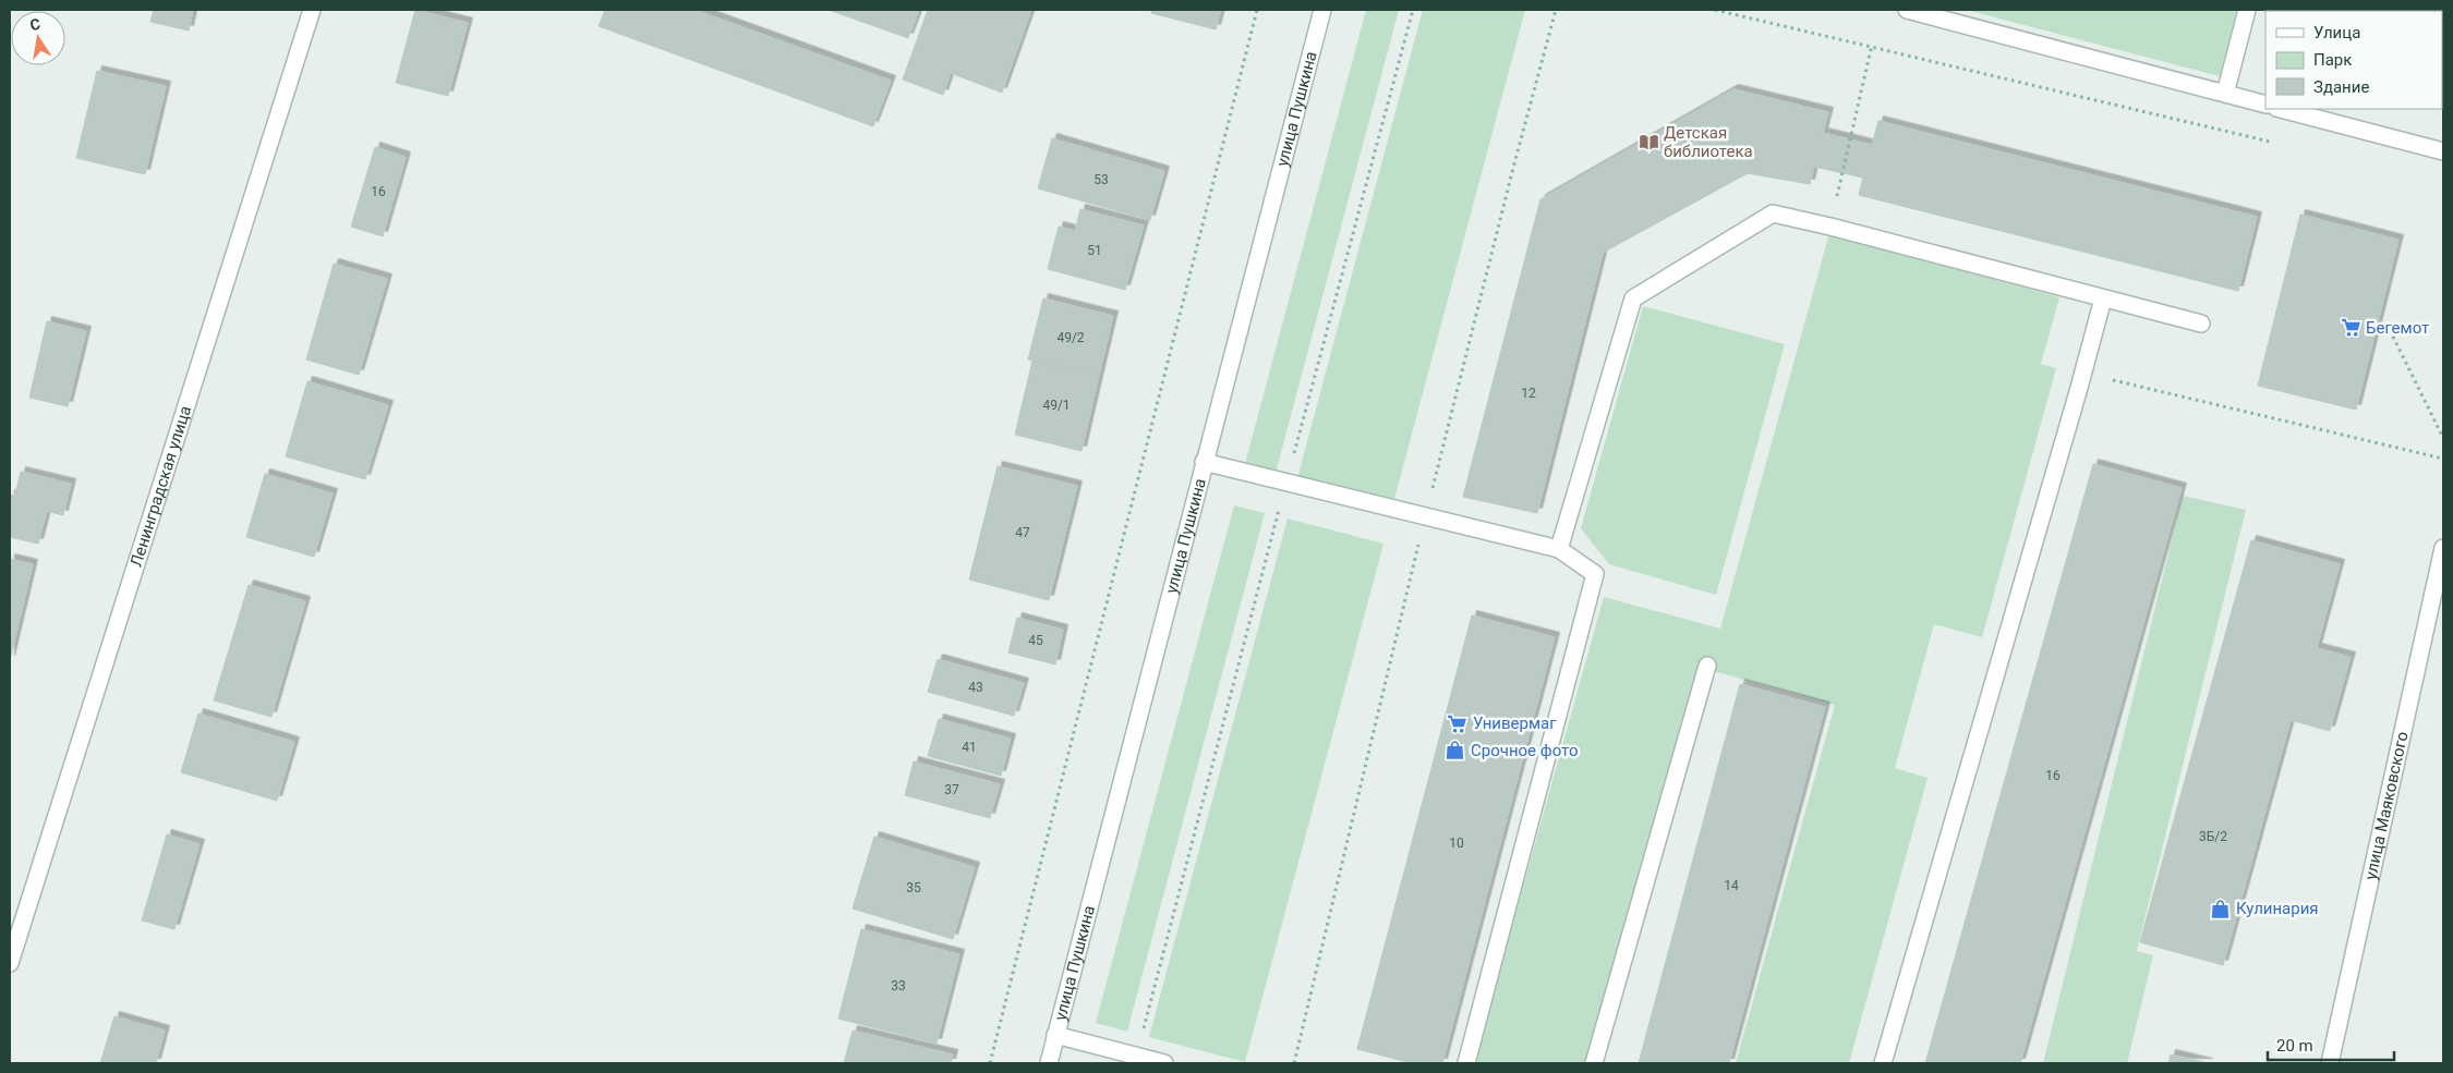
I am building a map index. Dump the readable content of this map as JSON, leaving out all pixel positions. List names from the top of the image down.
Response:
{
  "streets": {
    "street": ["улица Пушкина", "Ленинградская улица", "улица Маяковского"]
  },
  "places": {
    "library": ["Детская библиотека"],
    "supermarket": ["Бегемот", "Универмаг"],
    "shop": ["Срочное фото", "Кулинария"]
  },
  "house_numbers": [
    "53",
    "16",
    "51",
    "49/2",
    "12",
    "49/1",
    "47",
    "45",
    "43",
    "41",
    "16",
    "37",
    "3Б/2",
    "10",
    "14",
    "35",
    "33"
  ],
  "legend": ["Улица", "Парк", "Здание"],
  "scale_bar": "20 m",
  "north": "top"
}
